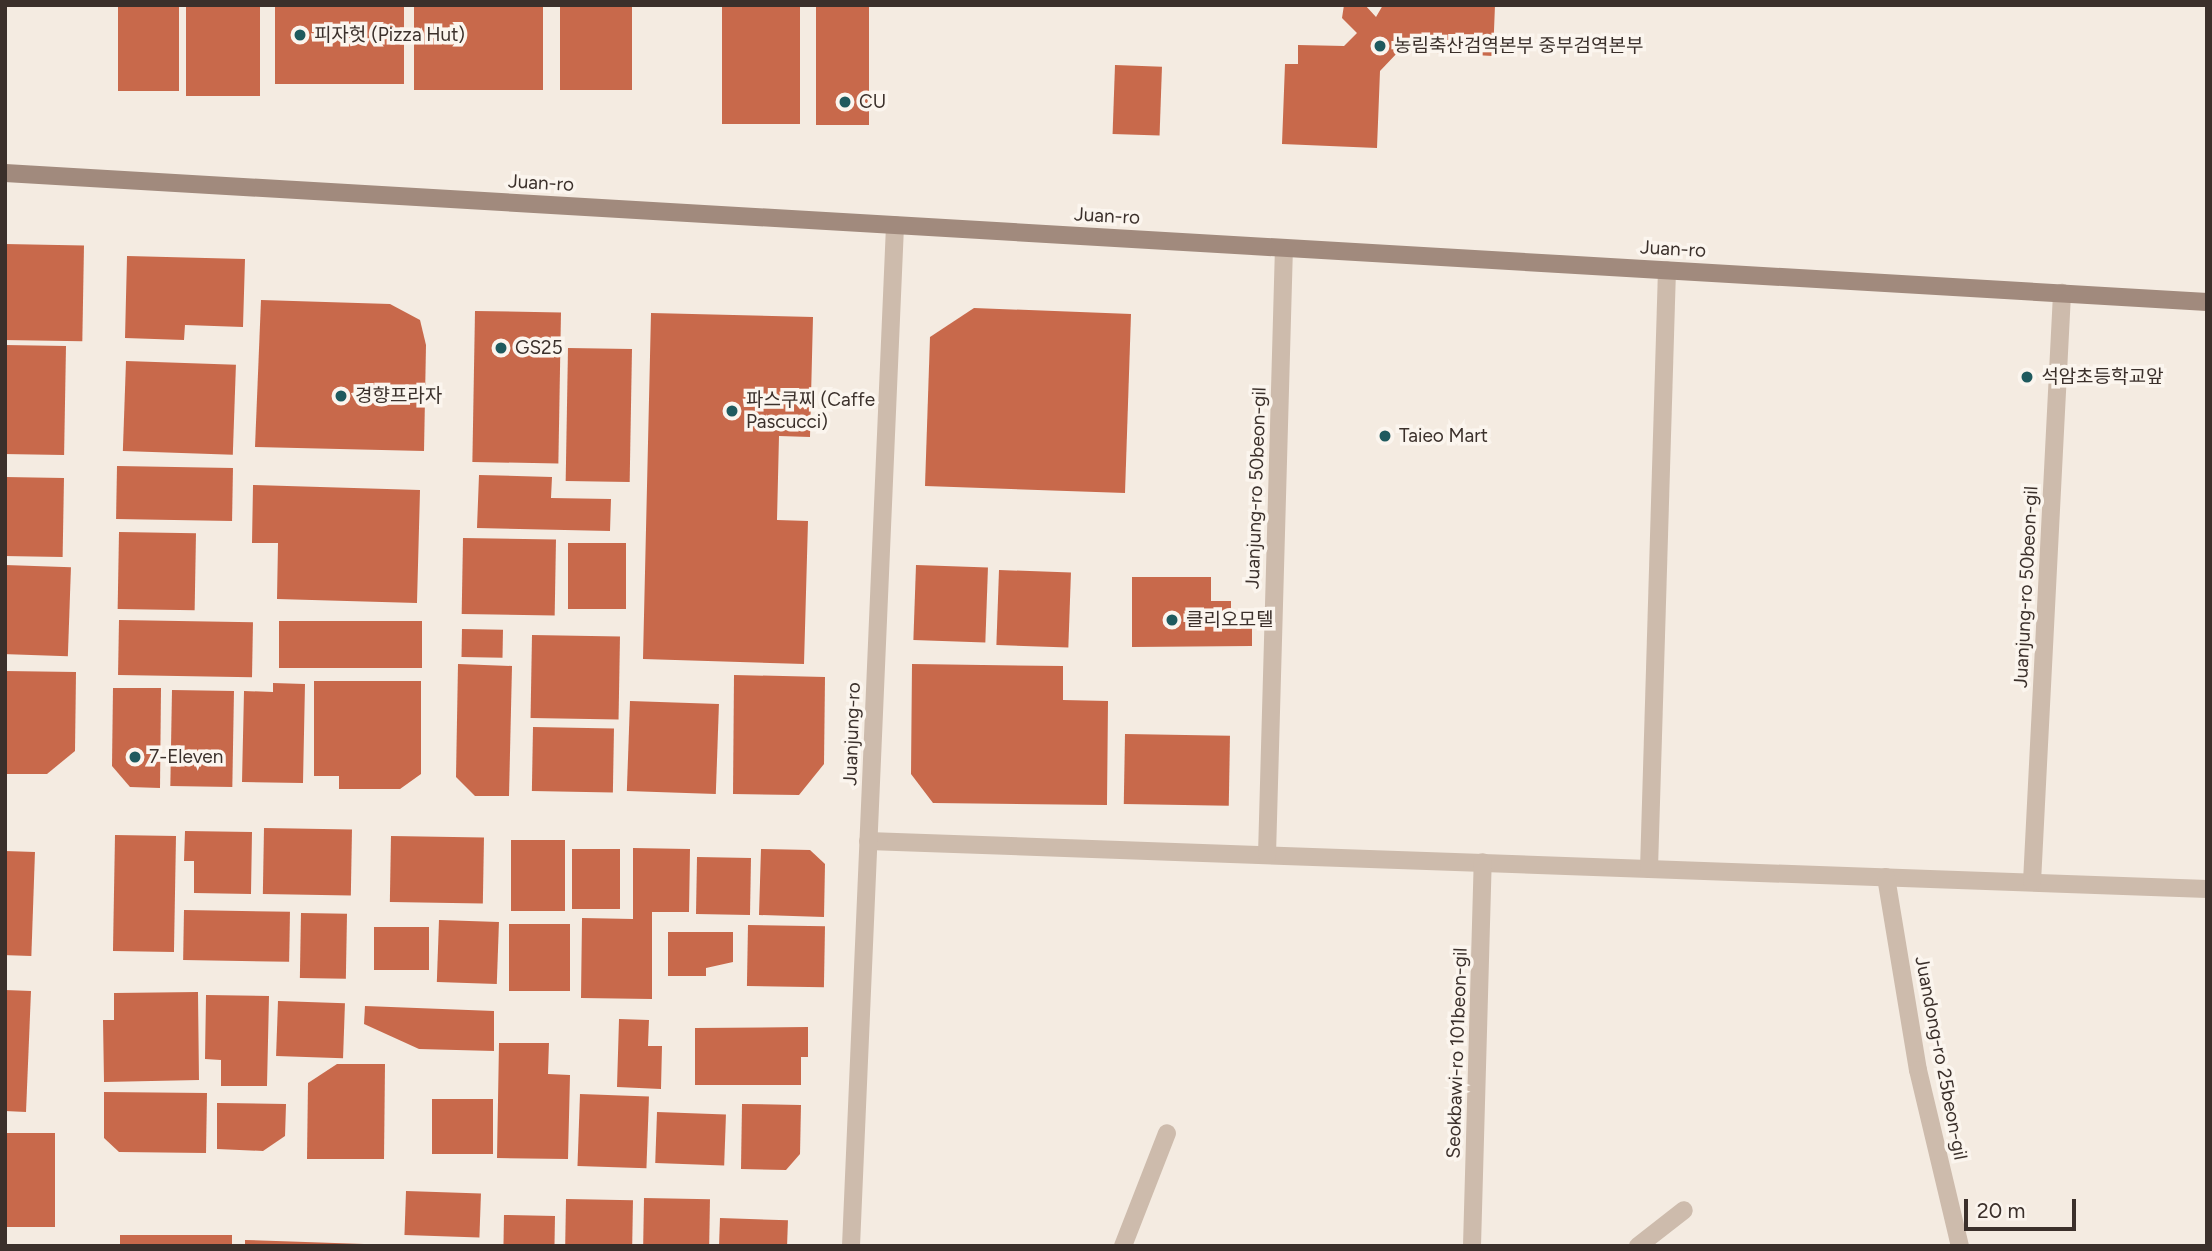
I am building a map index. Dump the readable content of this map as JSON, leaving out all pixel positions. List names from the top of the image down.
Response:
{
  "streets": {
    "main road": ["Juan-ro"],
    "street": [
      "Juanjung-ro 50beon-gil",
      "Juanjung-ro",
      "Seokbawi-ro 101beon-gil",
      "Juandong-ro 25beon-gil"
    ]
  },
  "crossings": [
    ["Juan-ro", "Juanjung-ro 50beon-gil"],
    ["Juan-ro", "Juanjung-ro"]
  ],
  "places": [
    "피자헛 (Pizza Hut)",
    "농림축산검역본부 중부검역본부",
    "CU",
    "GS25",
    "석암초등학교앞",
    "경향프라자",
    "파스쿠찌 (Caffe Pascucci)",
    "Taieo Mart",
    "클리오모텔",
    "7-Eleven"
  ],
  "scale_bar": "20 m"
}
